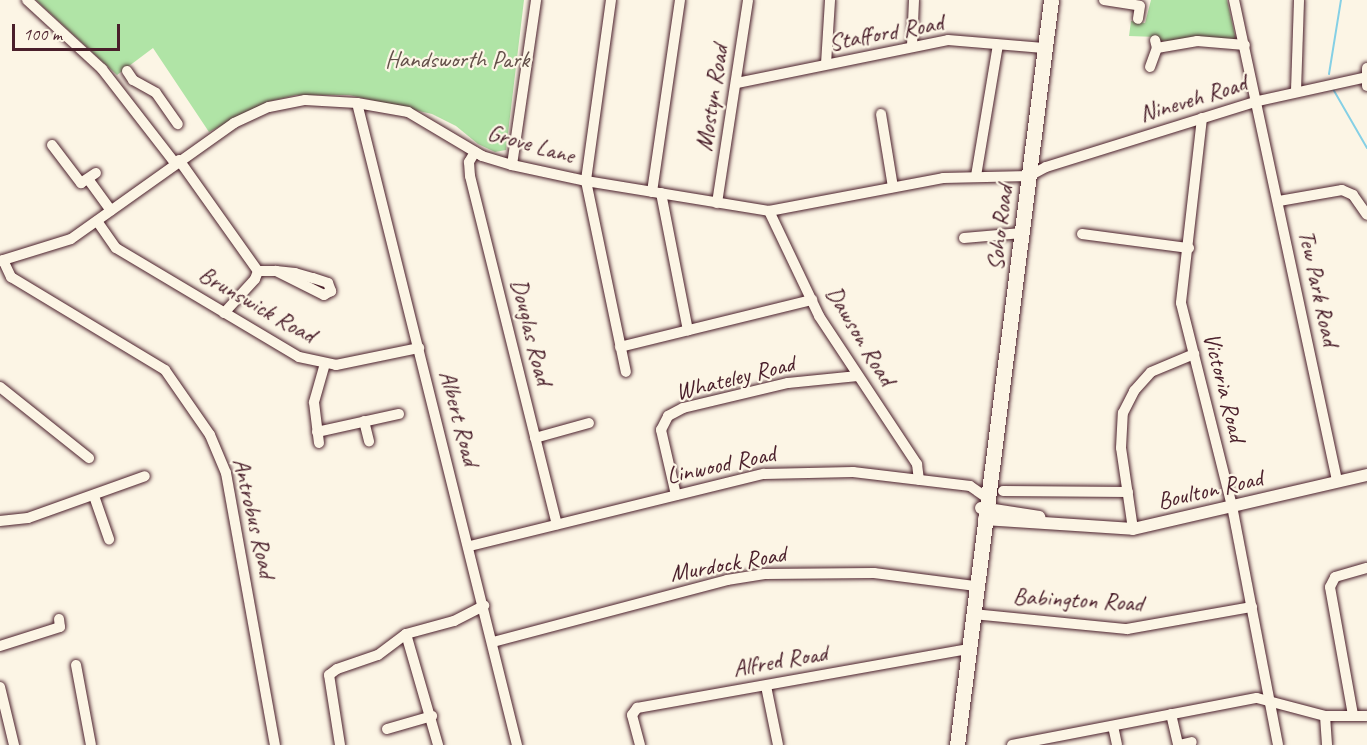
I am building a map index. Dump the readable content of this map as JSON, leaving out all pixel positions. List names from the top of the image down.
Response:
{
  "streets": {
    "highway": ["Soho Road"],
    "main road": ["Boulton Road"],
    "street": [
      "Stafford Road",
      "Mostyn Road",
      "Nineveh Road",
      "Grove Lane",
      "Tew Park Road",
      "Brunswick Road",
      "Douglas Road",
      "Dawson Road",
      "Whateley Road",
      "Victoria Road",
      "Albert Road",
      "Linwood Road",
      "Antrobus Road",
      "Murdock Road",
      "Babington Road",
      "Alfred Road"
    ]
  },
  "crossings": [
    ["Stafford Road", "Mostyn Road"],
    ["Stafford Road", "Soho Road"],
    ["Mostyn Road", "Grove Lane"],
    ["Nineveh Road", "Grove Lane"],
    ["Nineveh Road", "Soho Road"],
    ["Nineveh Road", "Tew Park Road"],
    ["Nineveh Road", "Victoria Road"],
    ["Grove Lane", "Soho Road"],
    ["Grove Lane", "Brunswick Road"],
    ["Grove Lane", "Douglas Road"],
    ["Grove Lane", "Dawson Road"],
    ["Grove Lane", "Albert Road"],
    ["Grove Lane", "Antrobus Road"],
    ["Soho Road", "Linwood Road"],
    ["Soho Road", "Boulton Road"],
    ["Soho Road", "Murdock Road"],
    ["Soho Road", "Babington Road"],
    ["Soho Road", "Alfred Road"],
    ["Tew Park Road", "Boulton Road"],
    ["Brunswick Road", "Albert Road"],
    ["Douglas Road", "Linwood Road"],
    ["Dawson Road", "Whateley Road"],
    ["Dawson Road", "Linwood Road"],
    ["Whateley Road", "Linwood Road"],
    ["Victoria Road", "Boulton Road"],
    ["Victoria Road", "Babington Road"],
    ["Albert Road", "Linwood Road"],
    ["Albert Road", "Murdock Road"],
    ["Linwood Road", "Boulton Road"]
  ],
  "parks": ["Handsworth Park"],
  "scale_bar": "100 m"
}
